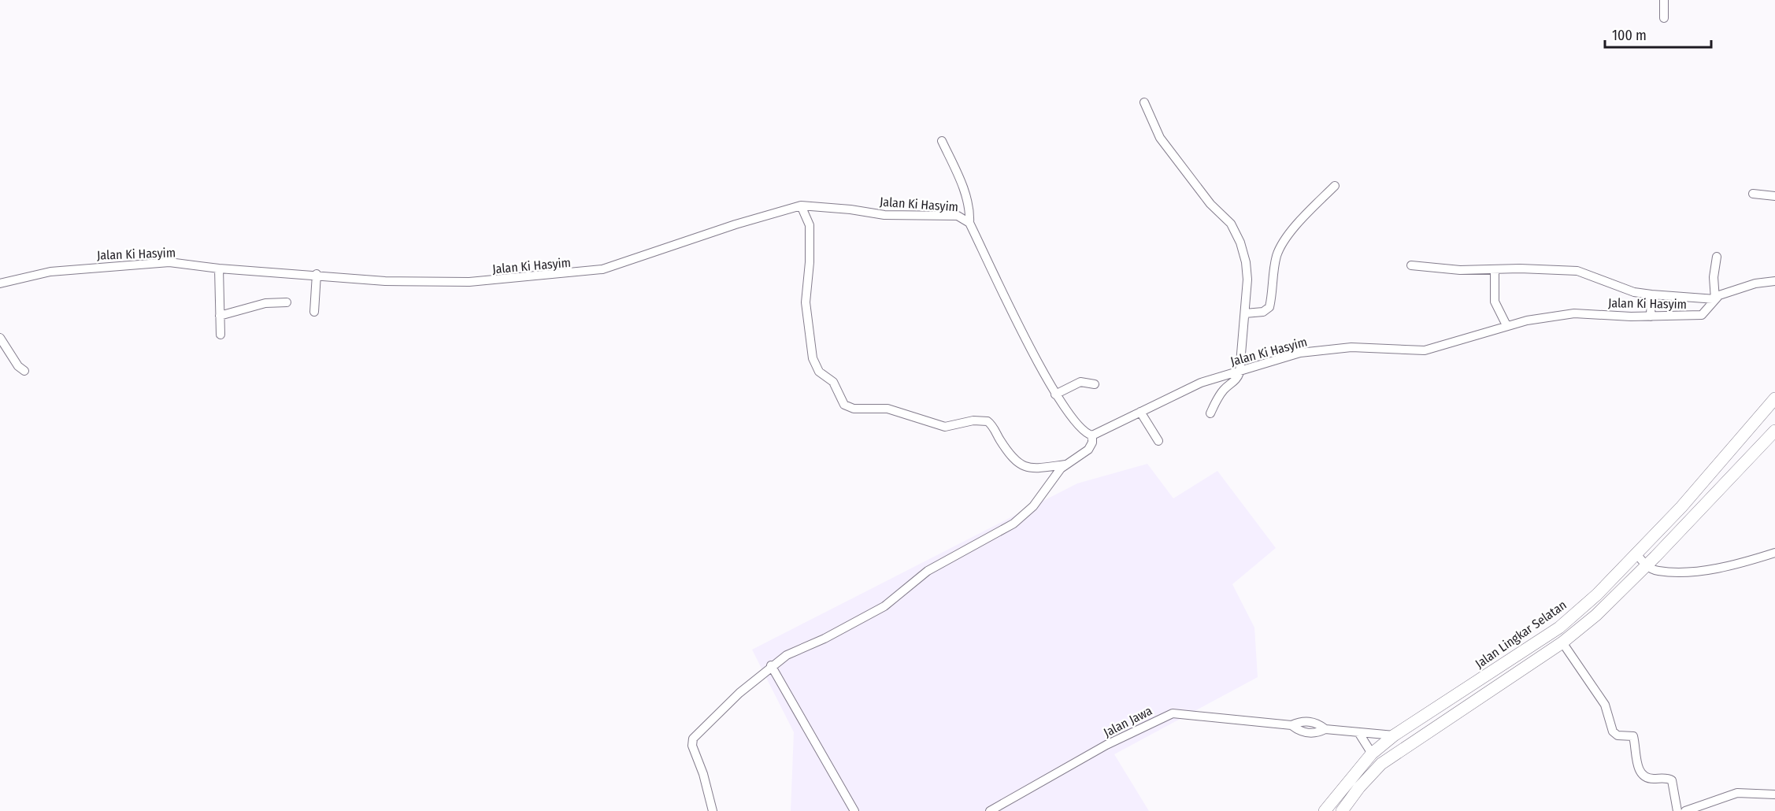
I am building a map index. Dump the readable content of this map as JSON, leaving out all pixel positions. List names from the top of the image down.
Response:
{
  "streets": {
    "highway": ["Jalan Lingkar Selatan"],
    "street": ["Jalan Ki Hasyim", "Jalan Jawa"]
  },
  "crossings": [
    ["Jalan Lingkar Selatan", "Jalan Jawa"]
  ],
  "scale_bar": "100 m"
}
